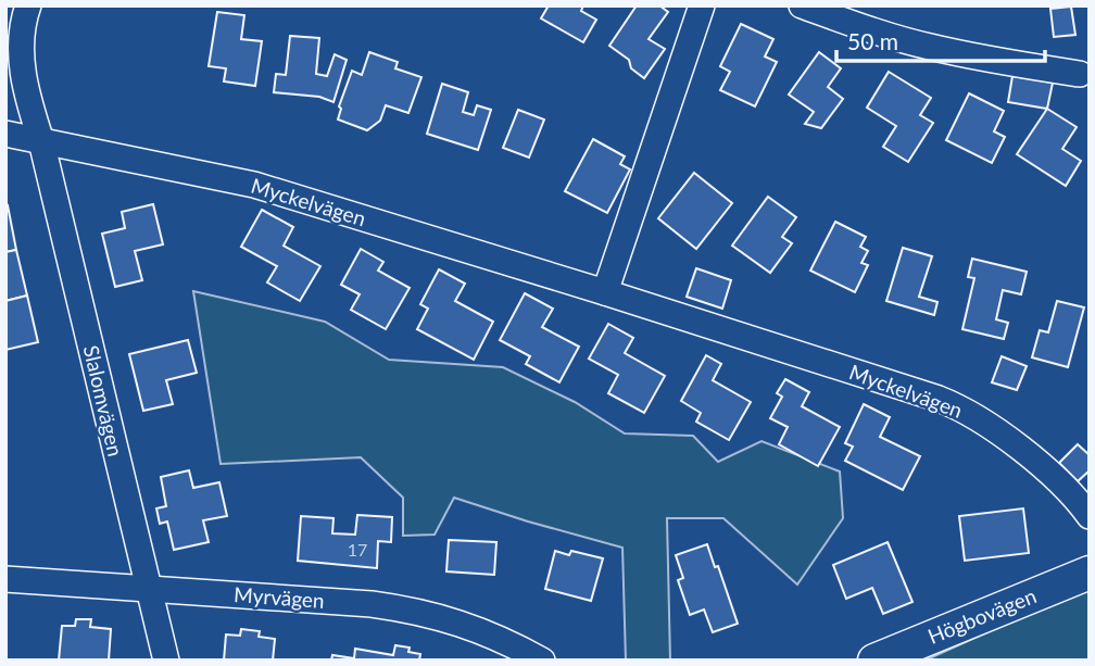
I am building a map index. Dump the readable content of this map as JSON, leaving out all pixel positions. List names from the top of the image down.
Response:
{
  "streets": {
    "street": [
      "Myckelvägen",
      "Slalomvägen",
      "Myrvägen",
      "Högbovägen"
    ]
  },
  "crossings": [
    ["Myckelvägen", "Slalomvägen"],
    ["Slalomvägen", "Myrvägen"]
  ],
  "house_numbers": ["17"],
  "scale_bar": "50 m"
}
